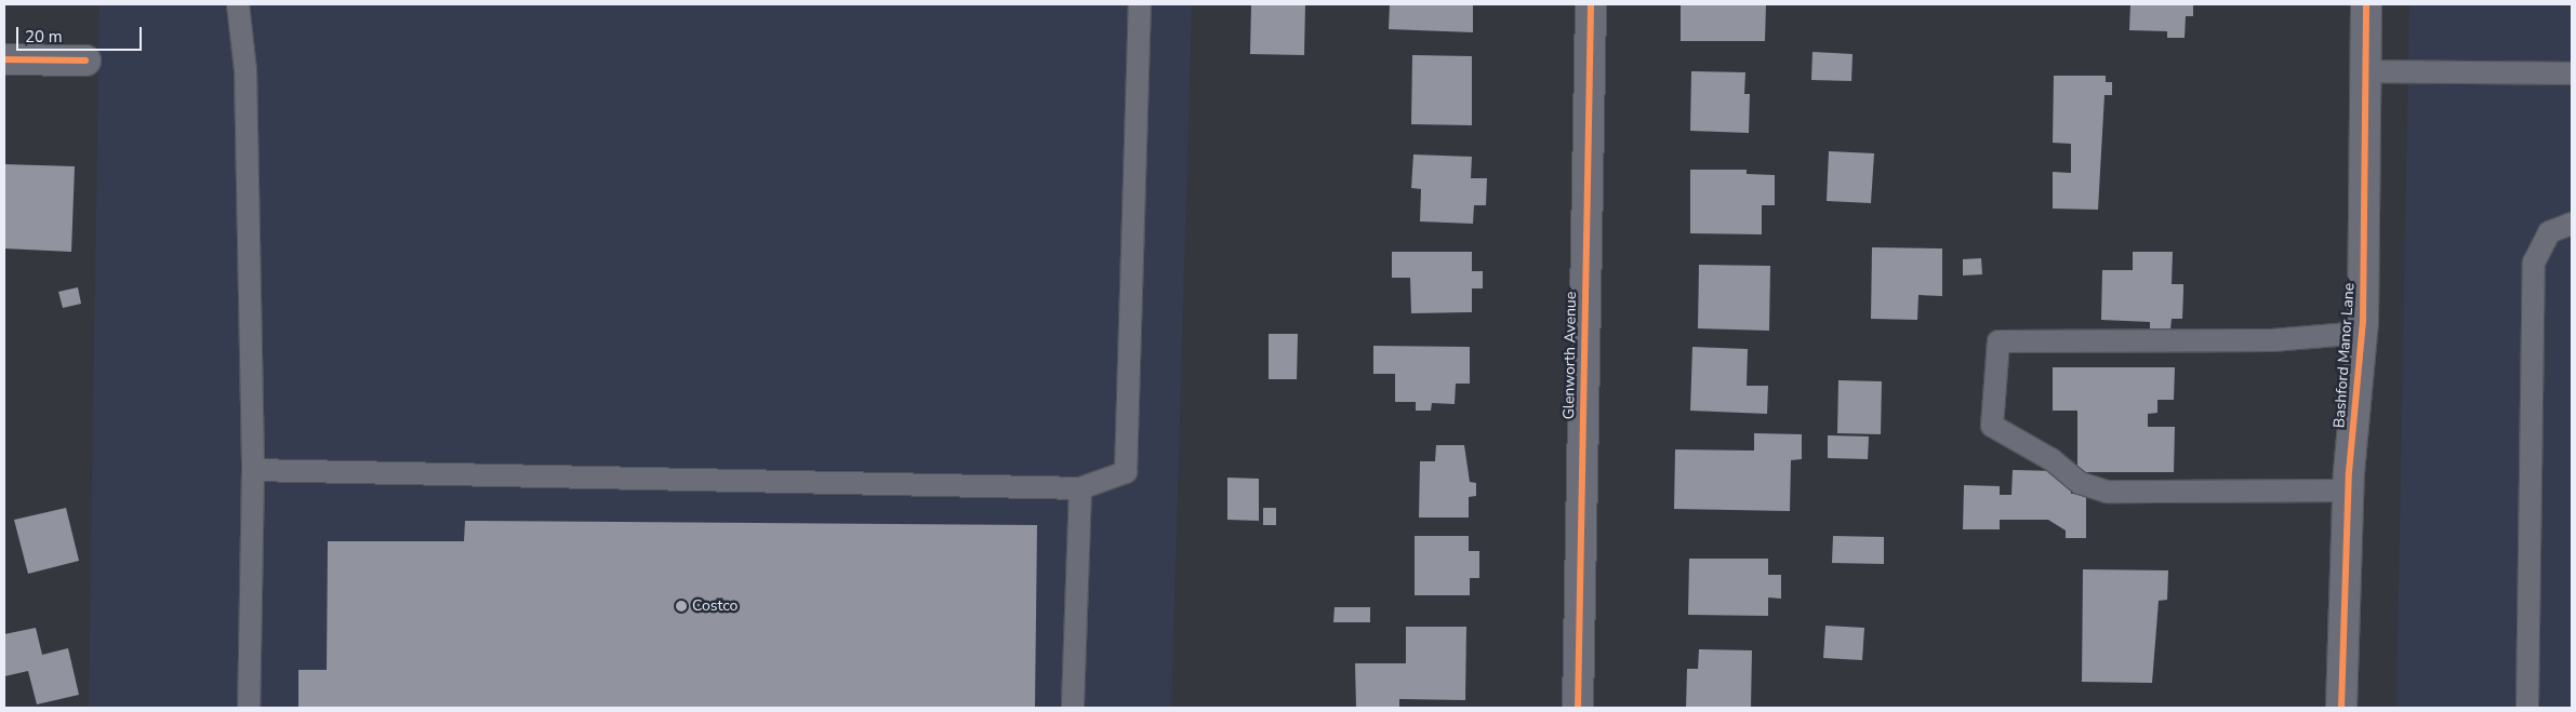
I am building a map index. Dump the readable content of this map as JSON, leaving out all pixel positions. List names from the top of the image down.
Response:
{
  "streets": {
    "street": ["Glenworth Avenue", "Bashford Manor Lane"]
  },
  "places": ["Costco"],
  "scale_bar": "20 m"
}
